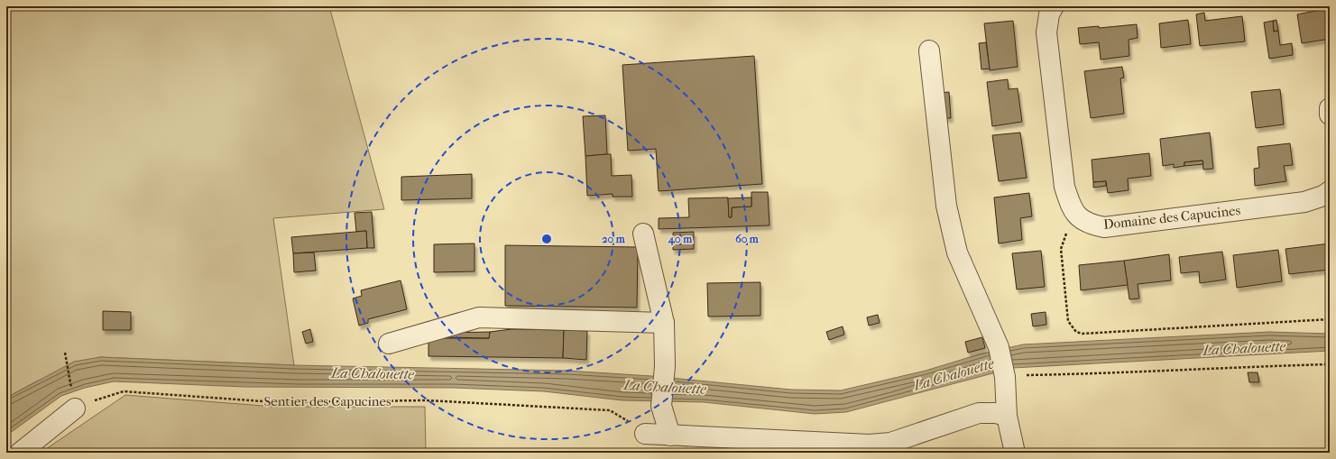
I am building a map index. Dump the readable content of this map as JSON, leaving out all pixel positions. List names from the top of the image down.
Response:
{
  "streets": {
    "street": ["Domaine des Capucines"],
    "path": ["Sentier des Capucines"]
  },
  "water": ["La Chalouette"],
  "rings": ["20 m", "40 m", "60 m"]
}
